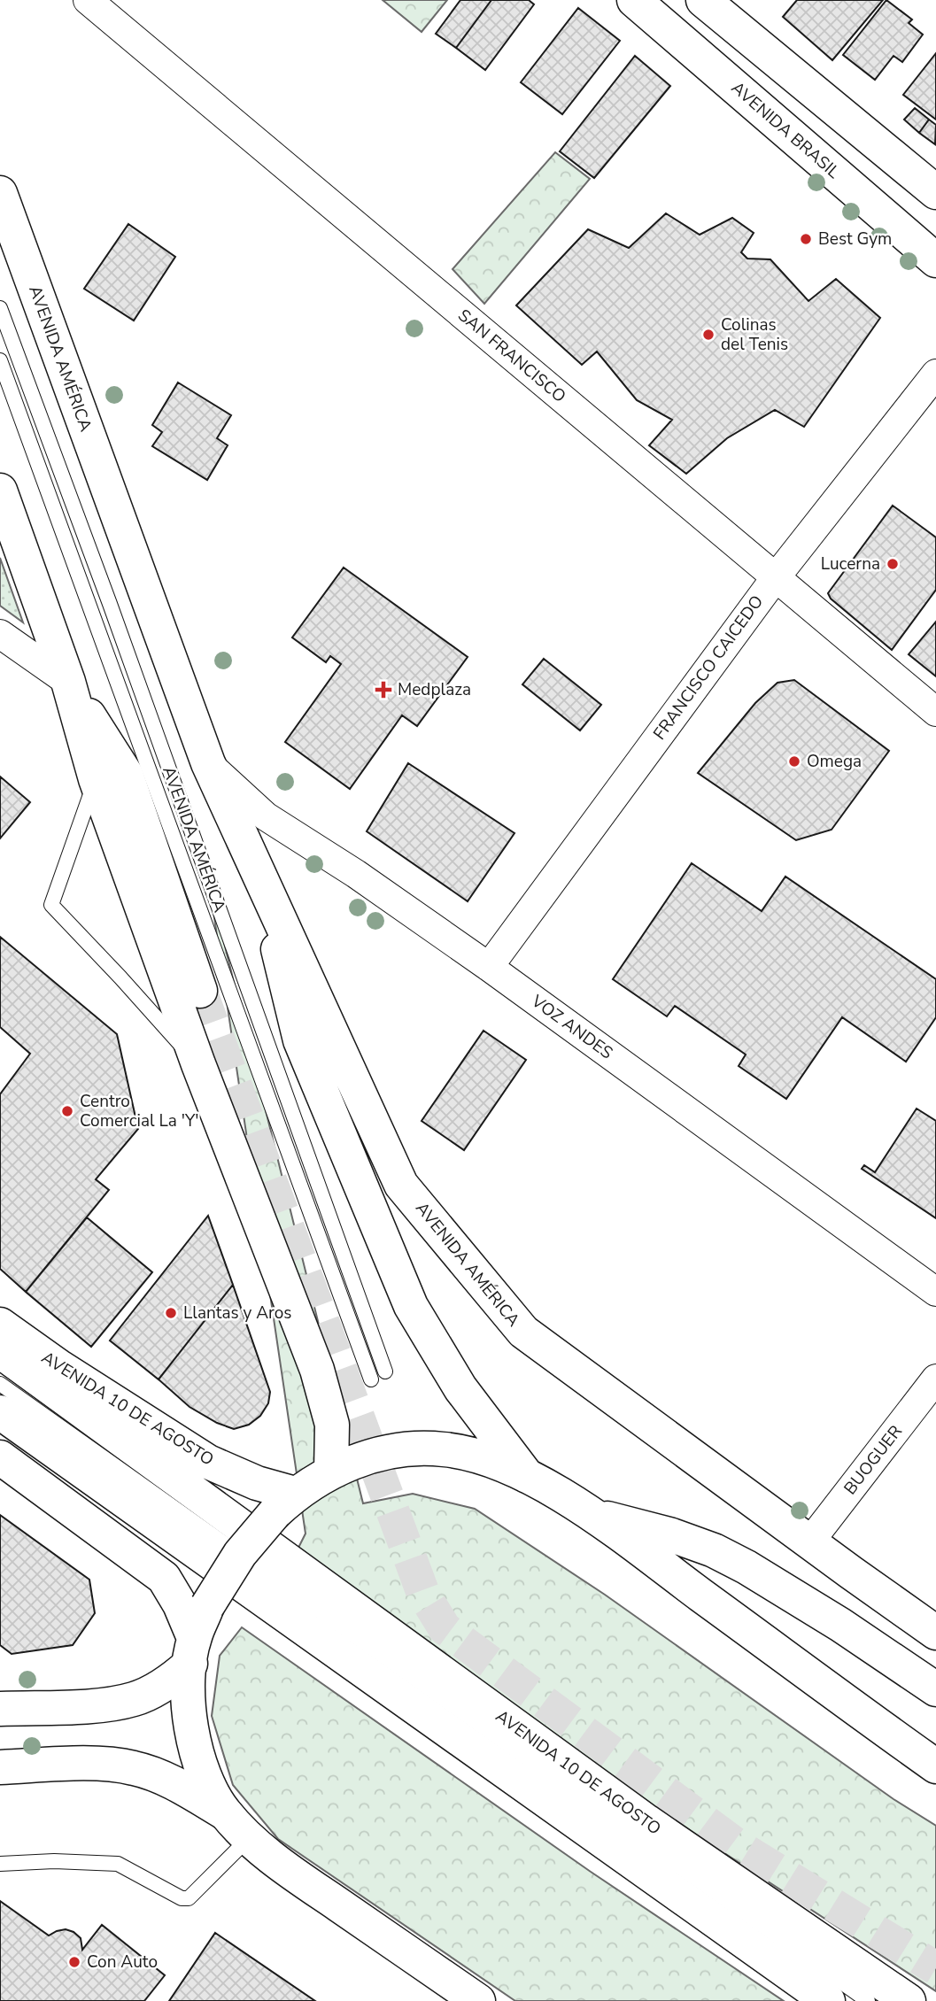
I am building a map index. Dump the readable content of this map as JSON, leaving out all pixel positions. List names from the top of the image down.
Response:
{
  "streets": {
    "main road": ["AVENIDA BRASIL", "AVENIDA AMÉRICA", "AVENIDA 10 DE AGOSTO"],
    "street": [
      "SAN FRANCISCO",
      "FRANCISCO CAICEDO",
      "VOZ ANDES",
      "BUOGUER"
    ]
  },
  "crossings": [
    ["SAN FRANCISCO", "FRANCISCO CAICEDO"],
    ["AVENIDA AMÉRICA", "VOZ ANDES"],
    ["AVENIDA AMÉRICA", "BUOGUER"],
    ["FRANCISCO CAICEDO", "VOZ ANDES"]
  ],
  "places": {
    "other": [
      "Best Gym",
      "Colinas del Tenis",
      "Lucerna",
      "Omega",
      "Centro Comercial La 'Y'",
      "Llantas y Aros",
      "Con Auto"
    ],
    "health": ["Medplaza"]
  }
}
